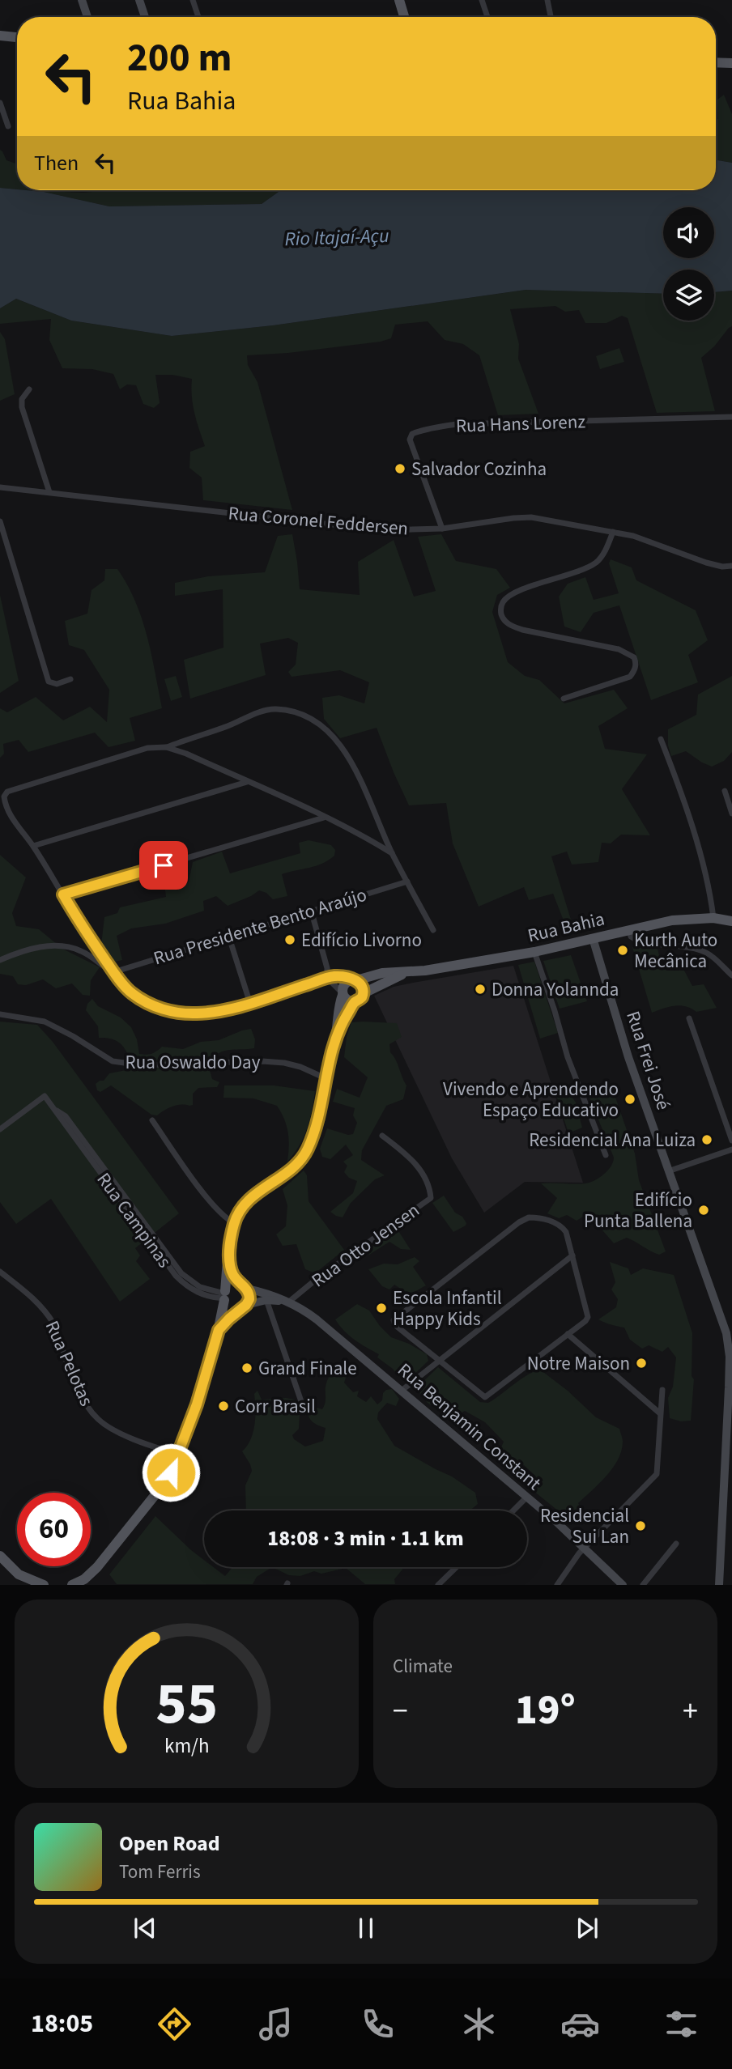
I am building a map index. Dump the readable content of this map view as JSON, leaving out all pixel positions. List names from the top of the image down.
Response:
{
  "streets": {
    "main road": ["Rua Bahia"],
    "street": [
      "Rua Hans Lorenz",
      "Rua Coronel Feddersen",
      "Rua Presidente Bento Araújo",
      "Rua Frei José",
      "Rua Oswaldo Day",
      "Rua Campinas",
      "Rua Otto Jensen",
      "Rua Pelotas",
      "Rua Benjamin Constant"
    ]
  },
  "crossings": [
    ["Rua Hans Lorenz", "Rua Coronel Feddersen"],
    ["Rua Bahia", "Rua Frei José"],
    ["Rua Campinas", "Rua Benjamin Constant"],
    ["Rua Otto Jensen", "Rua Benjamin Constant"]
  ],
  "water": ["Rio Itajaí-Açu"],
  "places": [
    "Salvador Cozinha",
    "Edifício Livorno",
    "Kurth Auto Mecânica",
    "Donna Yolannda",
    "Vivendo e Aprendendo Espaço Educativo",
    "Residencial Ana Luiza",
    "Edifício Punta Ballena",
    "Escola Infantil Happy Kids",
    "Notre Maison",
    "Grand Finale",
    "Corr Brasil",
    "Residencial Sui Lan"
  ],
  "page": {
    "turn": ["200 m", "Rua Bahia"],
    "then": "Then",
    "limit": "60",
    "trip": "18:08 · 3 min · 1.1 km",
    "tile": "Climate",
    "heat": ["−", "19°", "+"],
    "song": ["Open Road", "Tom Ferris"],
    "tabs": "18:05",
    "gauge": ["55", "km/h"]
  }
}
